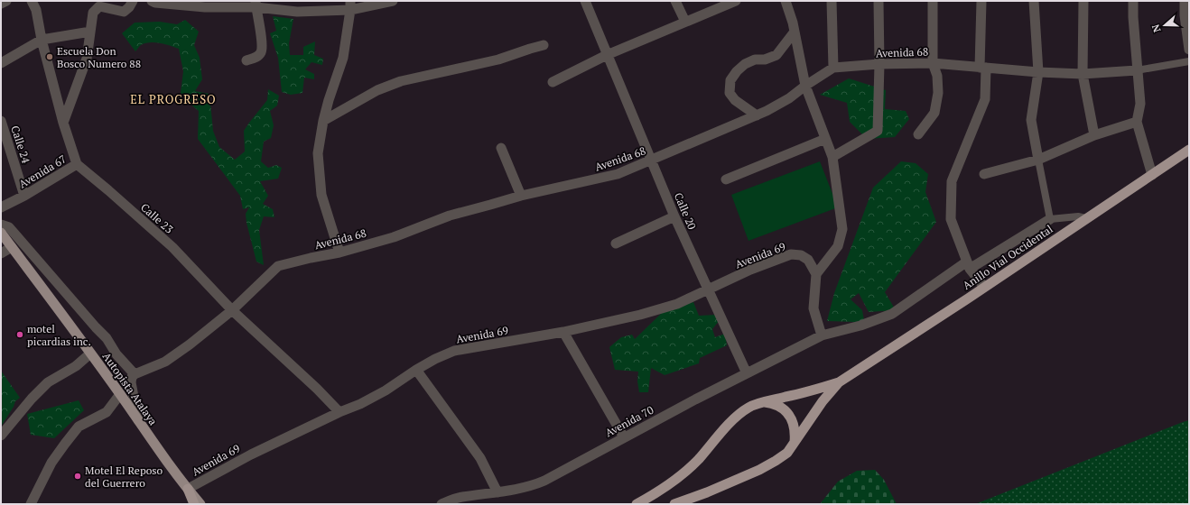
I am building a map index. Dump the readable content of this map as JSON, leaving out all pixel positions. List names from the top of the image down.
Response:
{
  "streets": {
    "highway": ["Anillo Vial Occidental"],
    "main road": ["Autopista Atalaya"],
    "street": [
      "Avenida 68",
      "Calle 24",
      "Avenida 67",
      "Calle 20",
      "Calle 23",
      "Avenida 69",
      "Avenida 70"
    ]
  },
  "crossings": [
    ["Avenida 68", "Calle 20"],
    ["Avenida 68", "Calle 23"],
    ["Calle 24", "Avenida 67"],
    ["Avenida 67", "Calle 23"],
    ["Calle 20", "Avenida 69"],
    ["Calle 20", "Avenida 70"],
    ["Calle 23", "Avenida 69"],
    ["Avenida 69", "Autopista Atalaya"]
  ],
  "districts": ["EL PROGRESO"],
  "places": ["Escuela Don Bosco Numero 88", "motel picardias inc.", "Motel El Reposo del Guerrero"],
  "north": "left"
}
